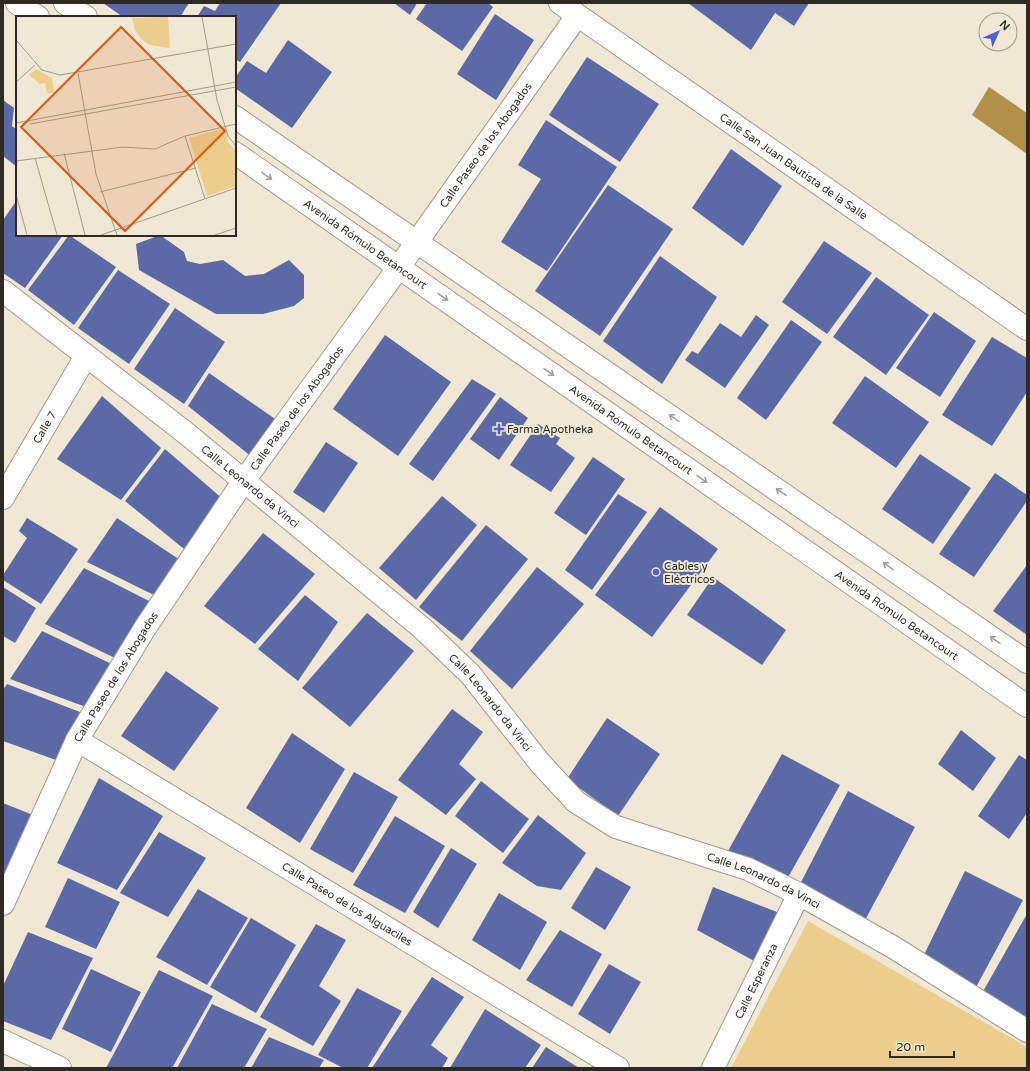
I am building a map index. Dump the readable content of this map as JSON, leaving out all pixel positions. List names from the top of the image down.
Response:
{
  "streets": {
    "street": [
      "Calle Paseo de los Abogados",
      "Calle San Juan Bautista de la Salle",
      "Avenida Rómulo Betancourt",
      "Calle 7",
      "Calle Leonardo da Vinci",
      "Calle Paseo de los Alguaciles",
      "Calle Esperanza"
    ]
  },
  "crossings": [
    ["Calle Paseo de los Abogados", "Calle San Juan Bautista de la Salle"],
    ["Calle Paseo de los Abogados", "Avenida Rómulo Betancourt"],
    ["Calle Paseo de los Abogados", "Calle Leonardo da Vinci"],
    ["Calle Paseo de los Abogados", "Calle Paseo de los Alguaciles"],
    ["Calle 7", "Calle Leonardo da Vinci"],
    ["Calle Leonardo da Vinci", "Calle Esperanza"]
  ],
  "places": {
    "health": ["Farma Apotheka"],
    "other": ["Cables y Eléctricos"]
  },
  "scale_bar": "20 m",
  "north": "top right"
}
